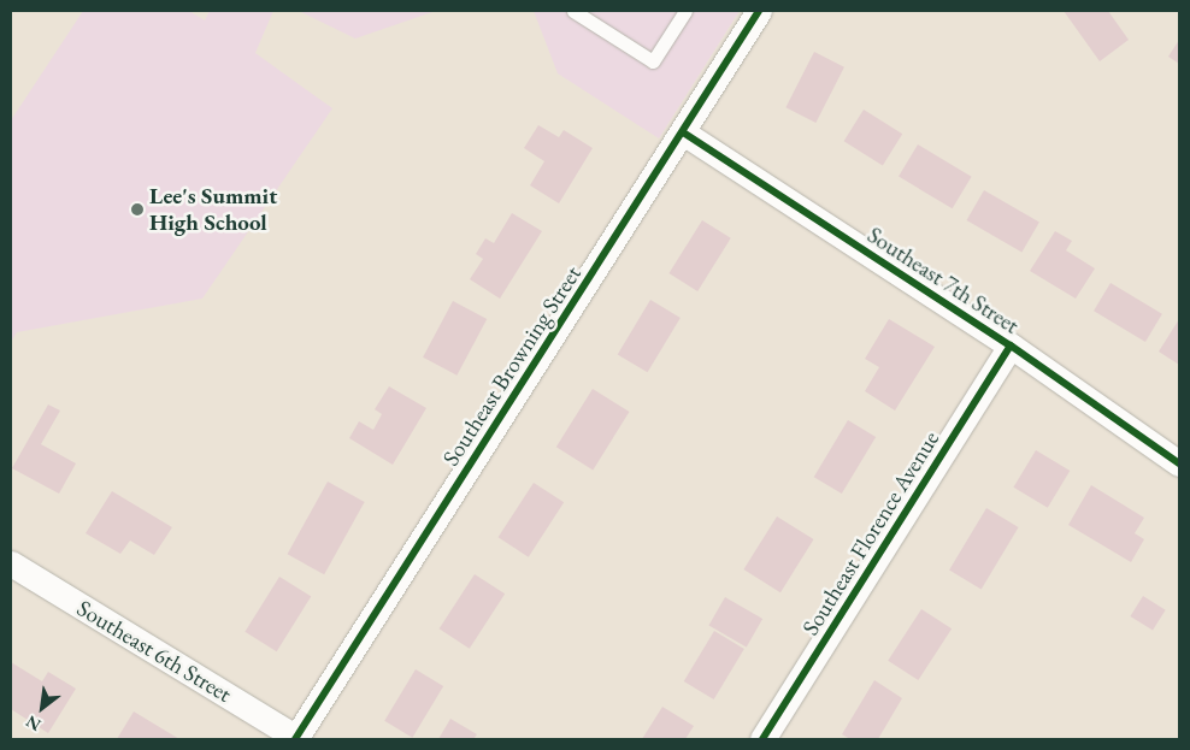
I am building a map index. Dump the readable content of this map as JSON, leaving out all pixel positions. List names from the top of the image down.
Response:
{
  "streets": {
    "street": [
      "Southeast 7th Street",
      "Southeast Browning Street",
      "Southeast Florence Avenue",
      "Southeast 6th Street"
    ]
  },
  "crossings": [
    ["Southeast 7th Street", "Southeast Browning Street"],
    ["Southeast 7th Street", "Southeast Florence Avenue"],
    ["Southeast Browning Street", "Southeast 6th Street"]
  ],
  "places": ["Lee's Summit High School"],
  "north": "bottom left"
}
